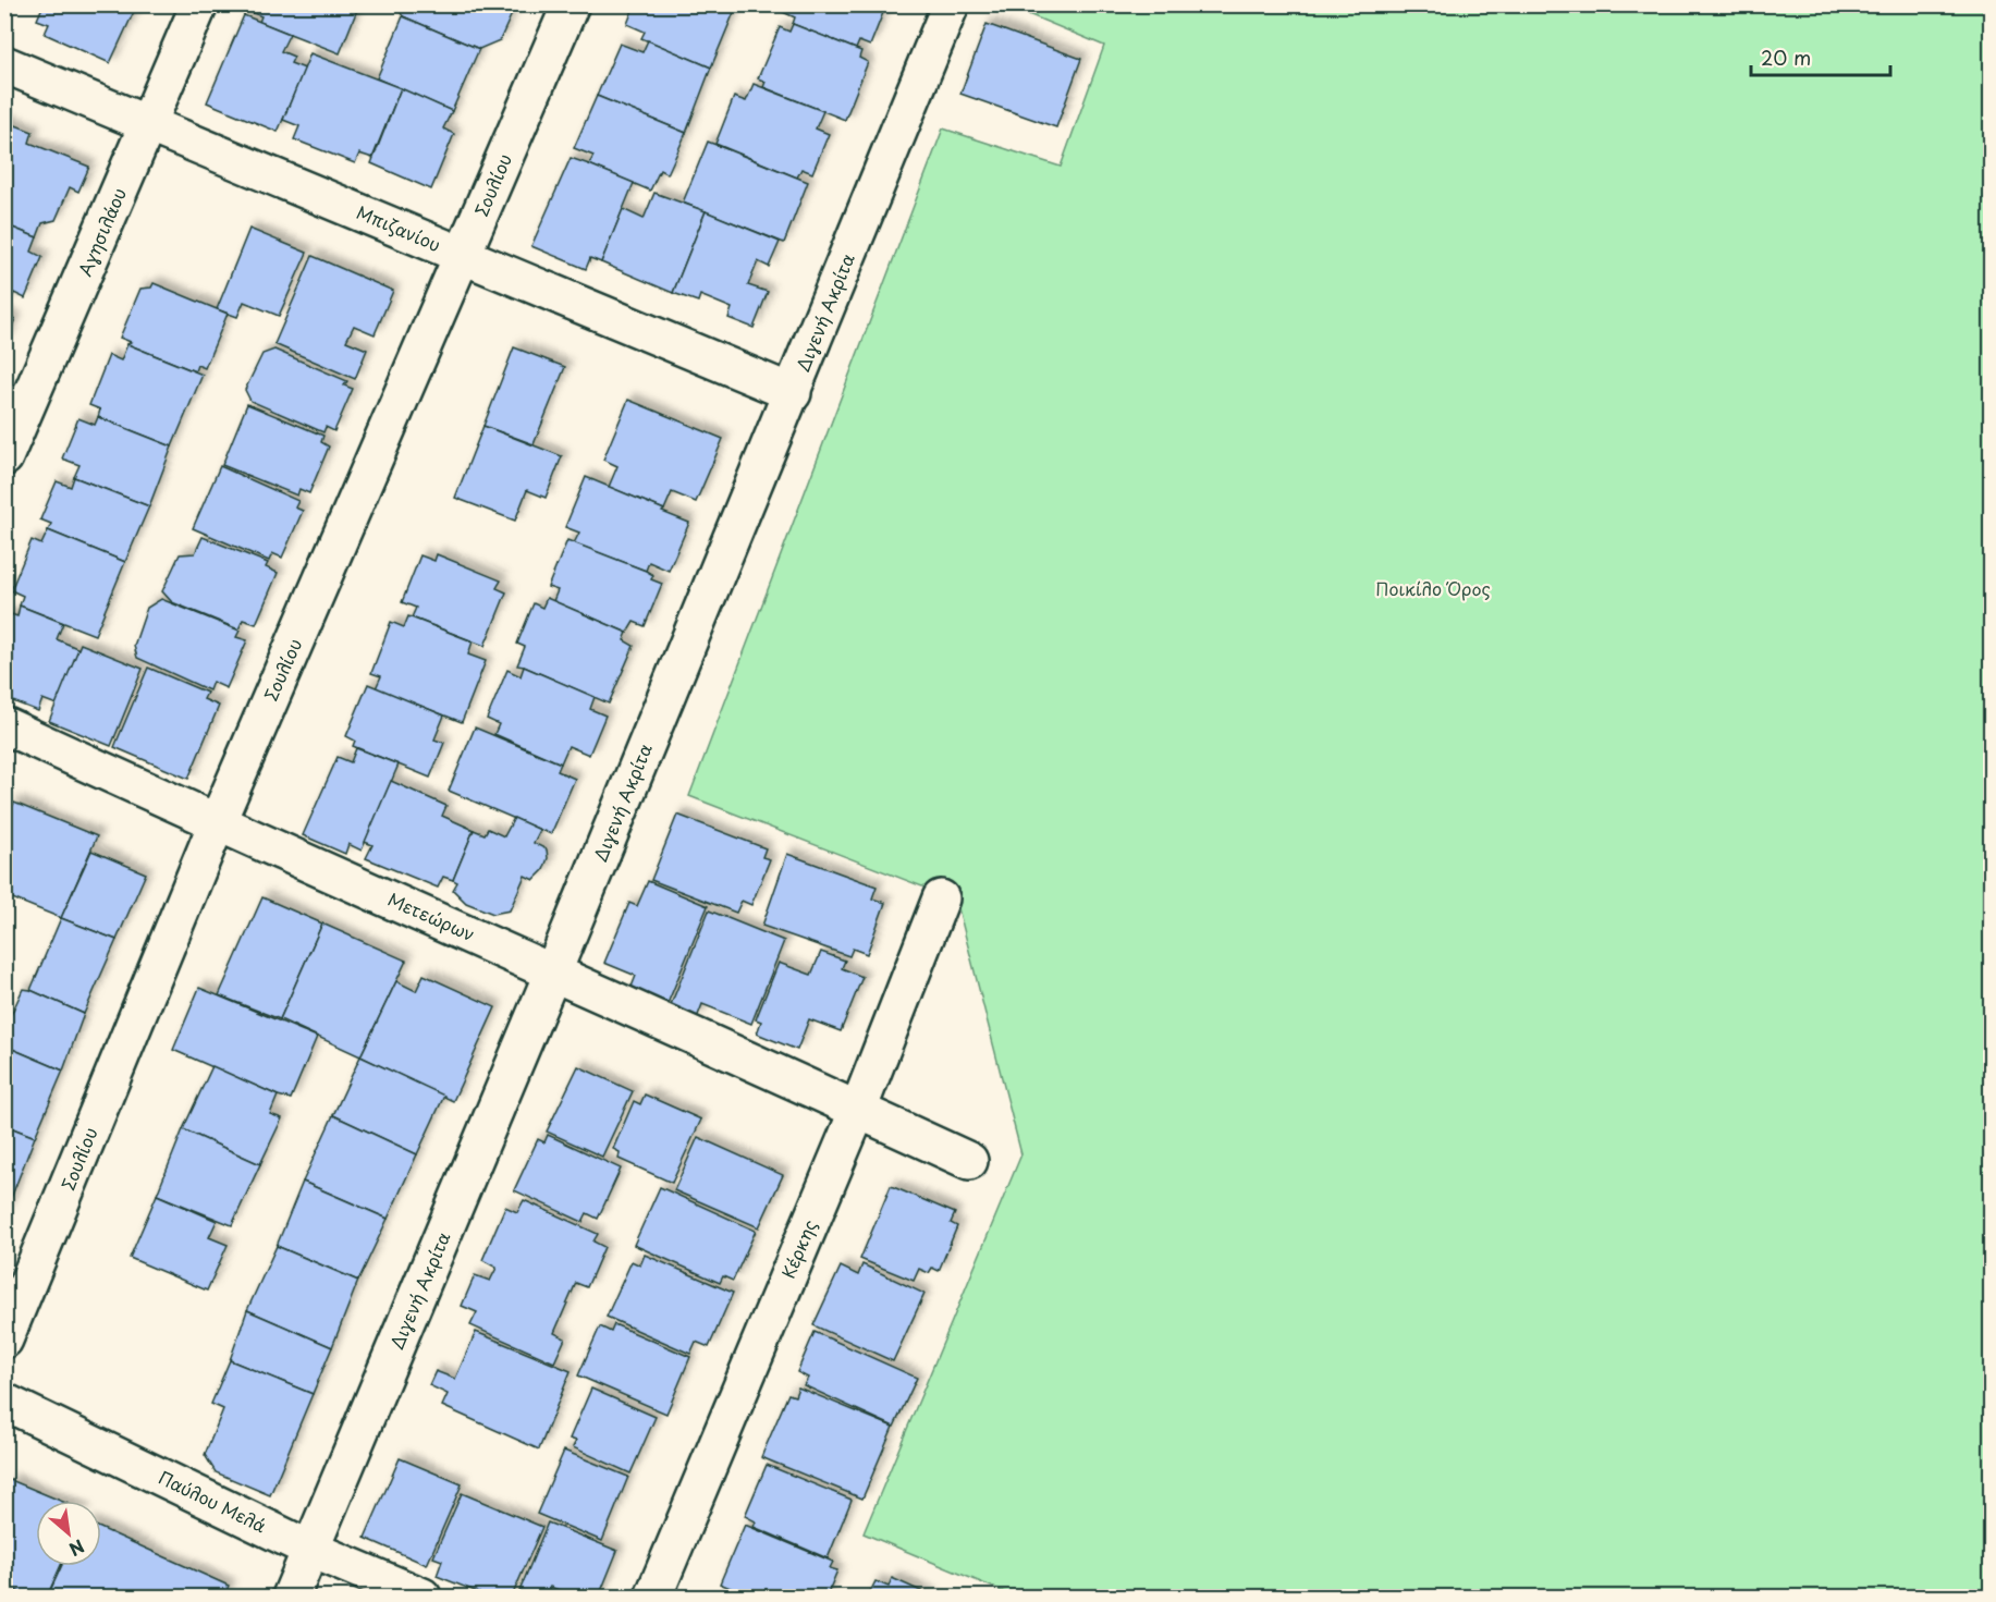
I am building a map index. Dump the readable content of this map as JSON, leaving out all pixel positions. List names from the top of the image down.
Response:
{
  "streets": {
    "street": [
      "Σουλίου",
      "Μπιζανίου",
      "Αγησιλάου",
      "Διγενή Ακρίτα",
      "Μετεώρων",
      "Κέρκης",
      "Παύλου Μελά"
    ]
  },
  "crossings": [
    ["Σουλίου", "Μπιζανίου"],
    ["Σουλίου", "Μετεώρων"],
    ["Μπιζανίου", "Αγησιλάου"],
    ["Μπιζανίου", "Διγενή Ακρίτα"],
    ["Διγενή Ακρίτα", "Μετεώρων"],
    ["Διγενή Ακρίτα", "Παύλου Μελά"],
    ["Μετεώρων", "Κέρκης"]
  ],
  "parks": ["Ποικίλο Όρος"],
  "scale_bar": "20 m",
  "north": "bottom right"
}
